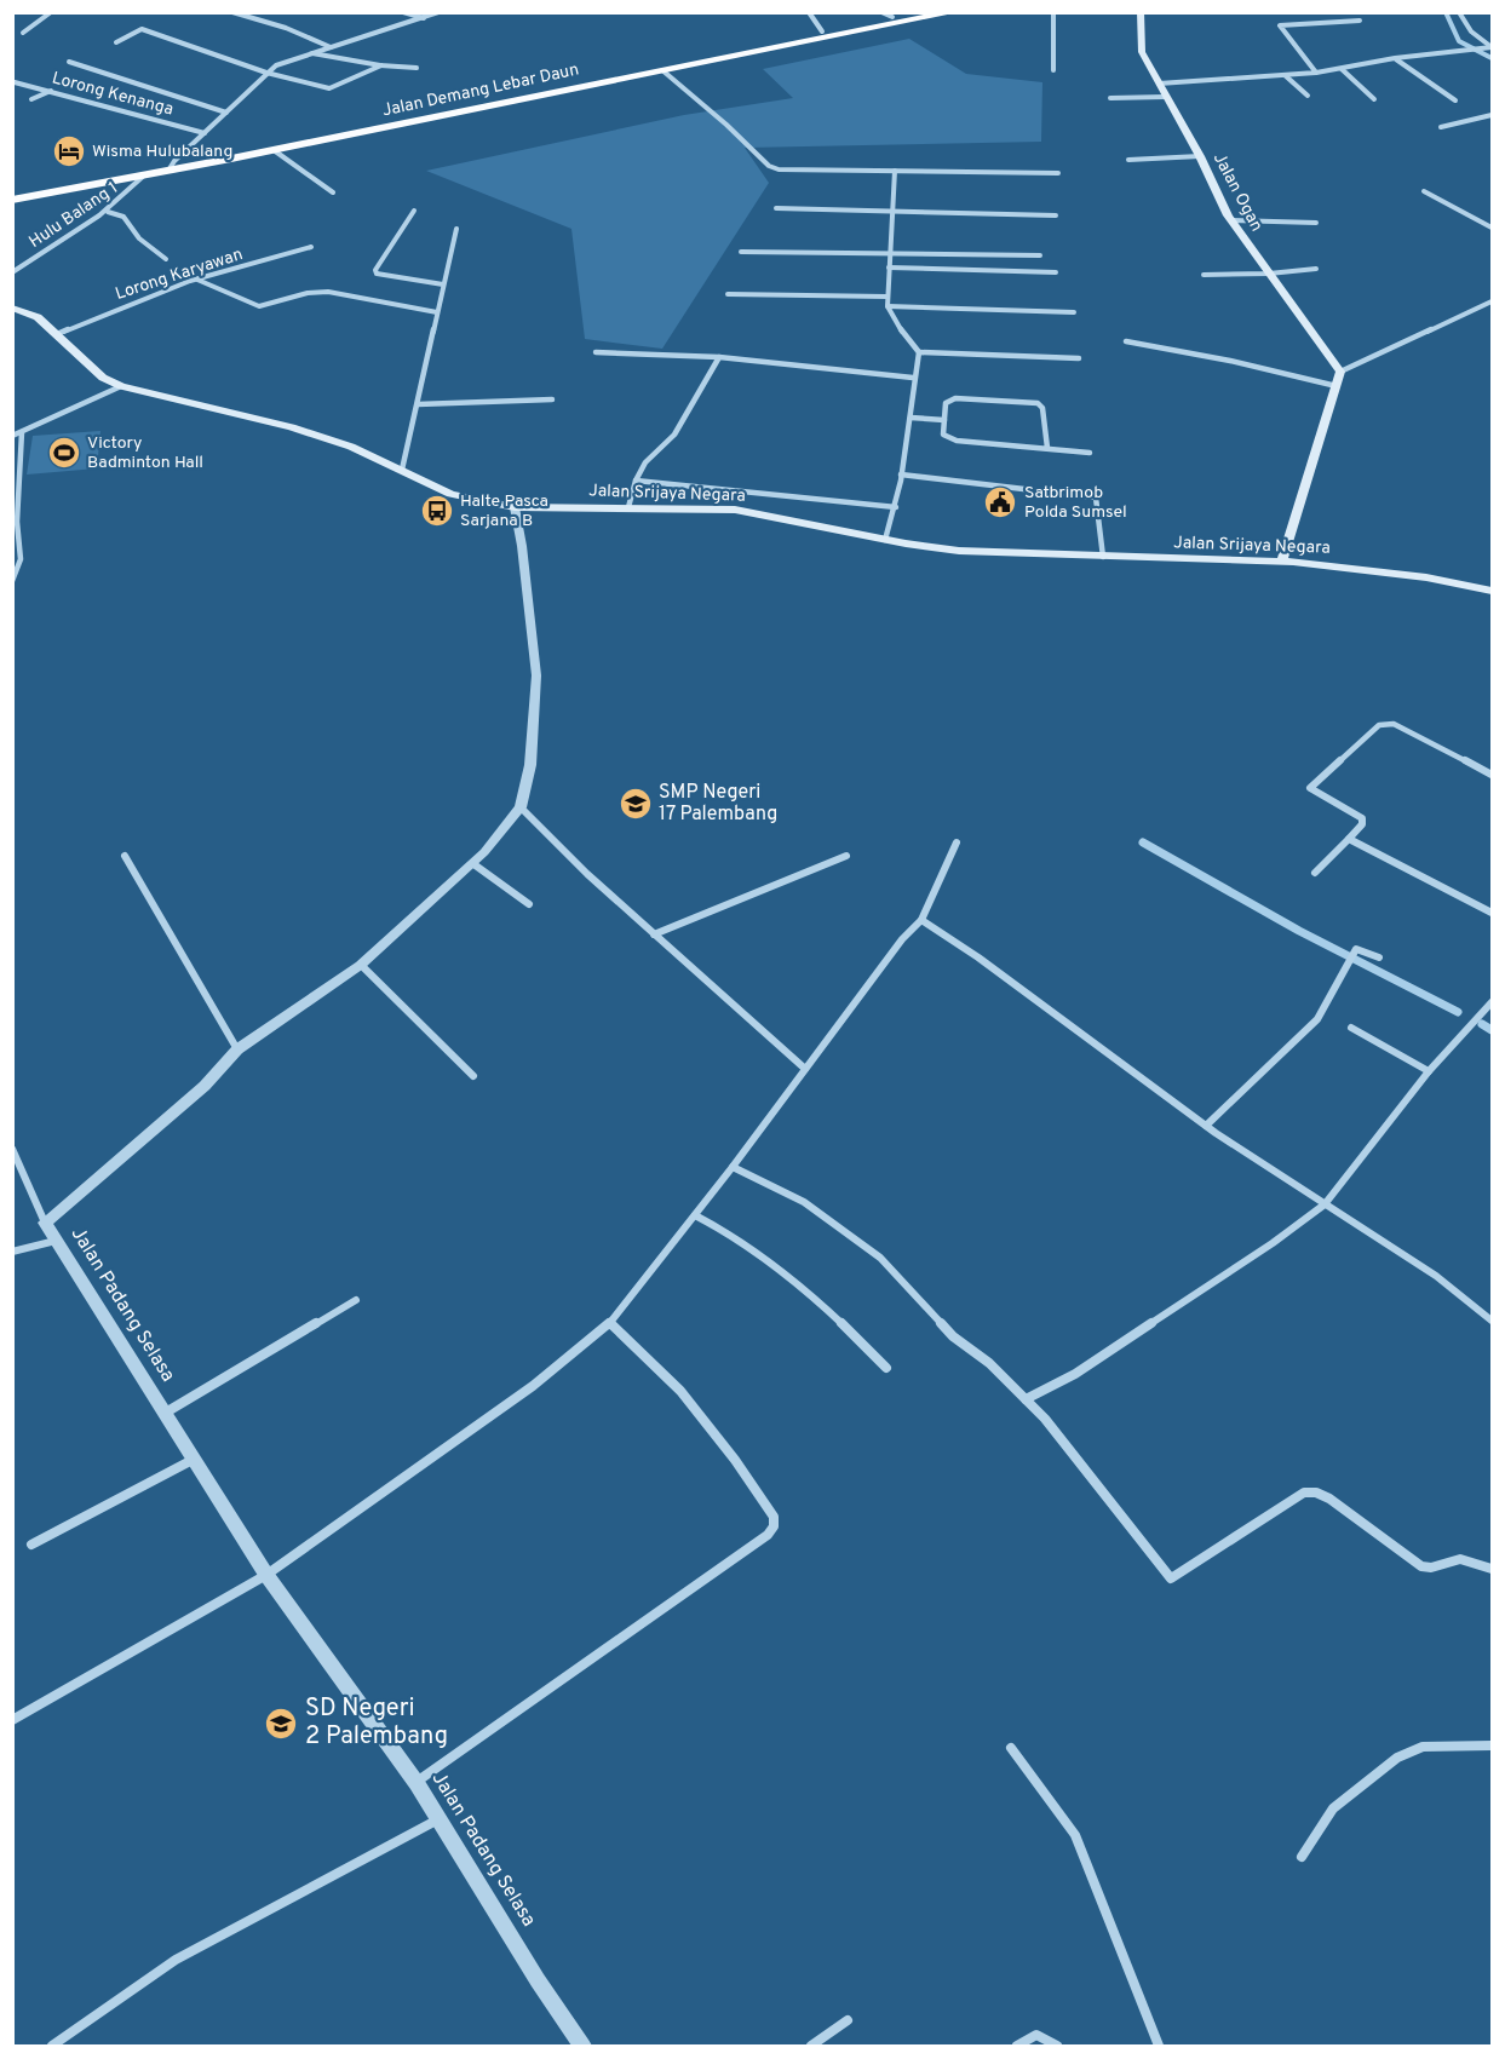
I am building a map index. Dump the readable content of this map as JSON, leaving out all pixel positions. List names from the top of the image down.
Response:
{
  "streets": {
    "highway": ["Jalan Demang Lebar Daun"],
    "main road": ["Jalan Ogan", "Jalan Srijaya Negara"],
    "street": [
      "Lorong Kenanga",
      "Hulu Balang 1",
      "Lorong Karyawan",
      "Jalan Padang Selasa"
    ]
  },
  "crossings": [
    ["Jalan Demang Lebar Daun", "Hulu Balang 1"],
    ["Lorong Karyawan", "Jalan Srijaya Negara"],
    ["Jalan Srijaya Negara", "Jalan Padang Selasa"]
  ],
  "places": {
    "hotel": ["Wisma Hulubalang"],
    "sports": ["Victory Badminton Hall"],
    "public building": ["Satbrimob Polda Sumsel"],
    "bus stop": ["Halte Pasca Sarjana B"],
    "school or university": ["SMP Negeri 17 Palembang", "SD Negeri 2 Palembang"]
  }
}
